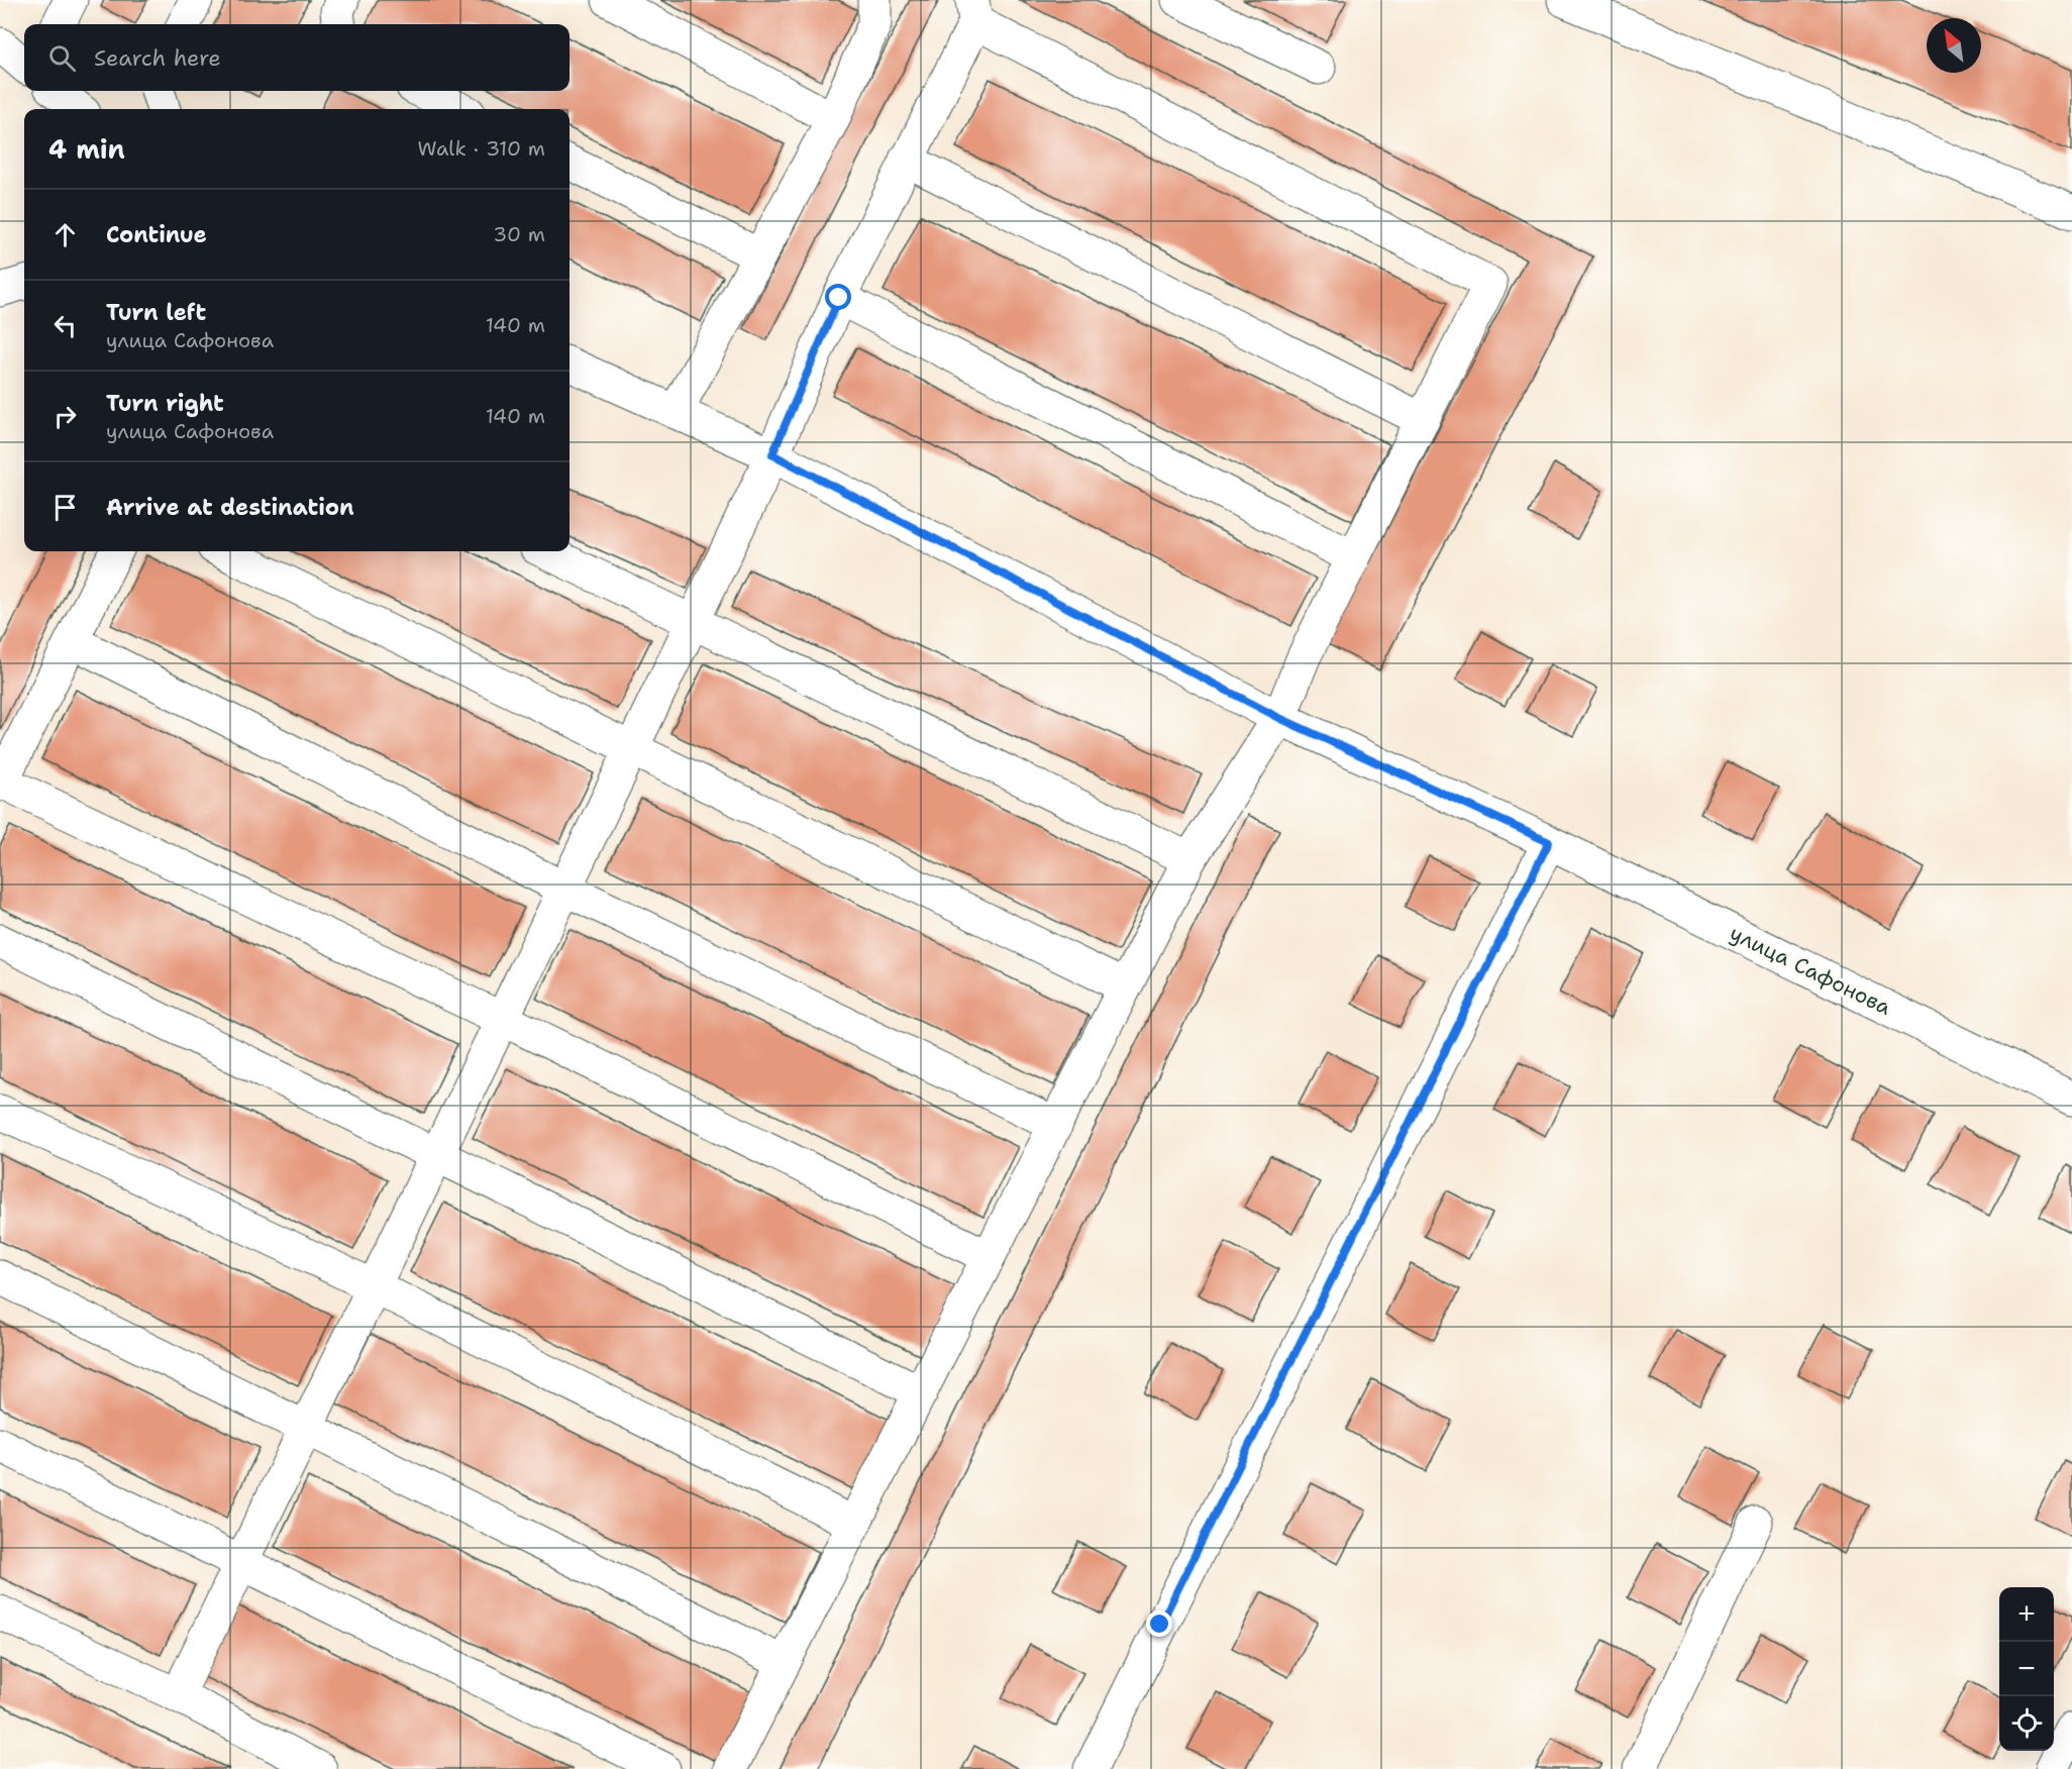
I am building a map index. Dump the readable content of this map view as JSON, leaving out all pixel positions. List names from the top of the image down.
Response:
{
  "streets": {
    "street": ["улица Сафонова"]
  },
  "north": "top left",
  "page": {
    "search": "Search here",
    "heading": ["4 min", "Walk · 310 m"],
    "list": [
      ["Continue", "30 m"],
      ["Turn left", "улица Сафонова", "140 m"],
      ["Turn right", "улица Сафонова", "140 m"],
      "Arrive at destination"
    ],
    "map_buttons": ["+", "−"]
  }
}
